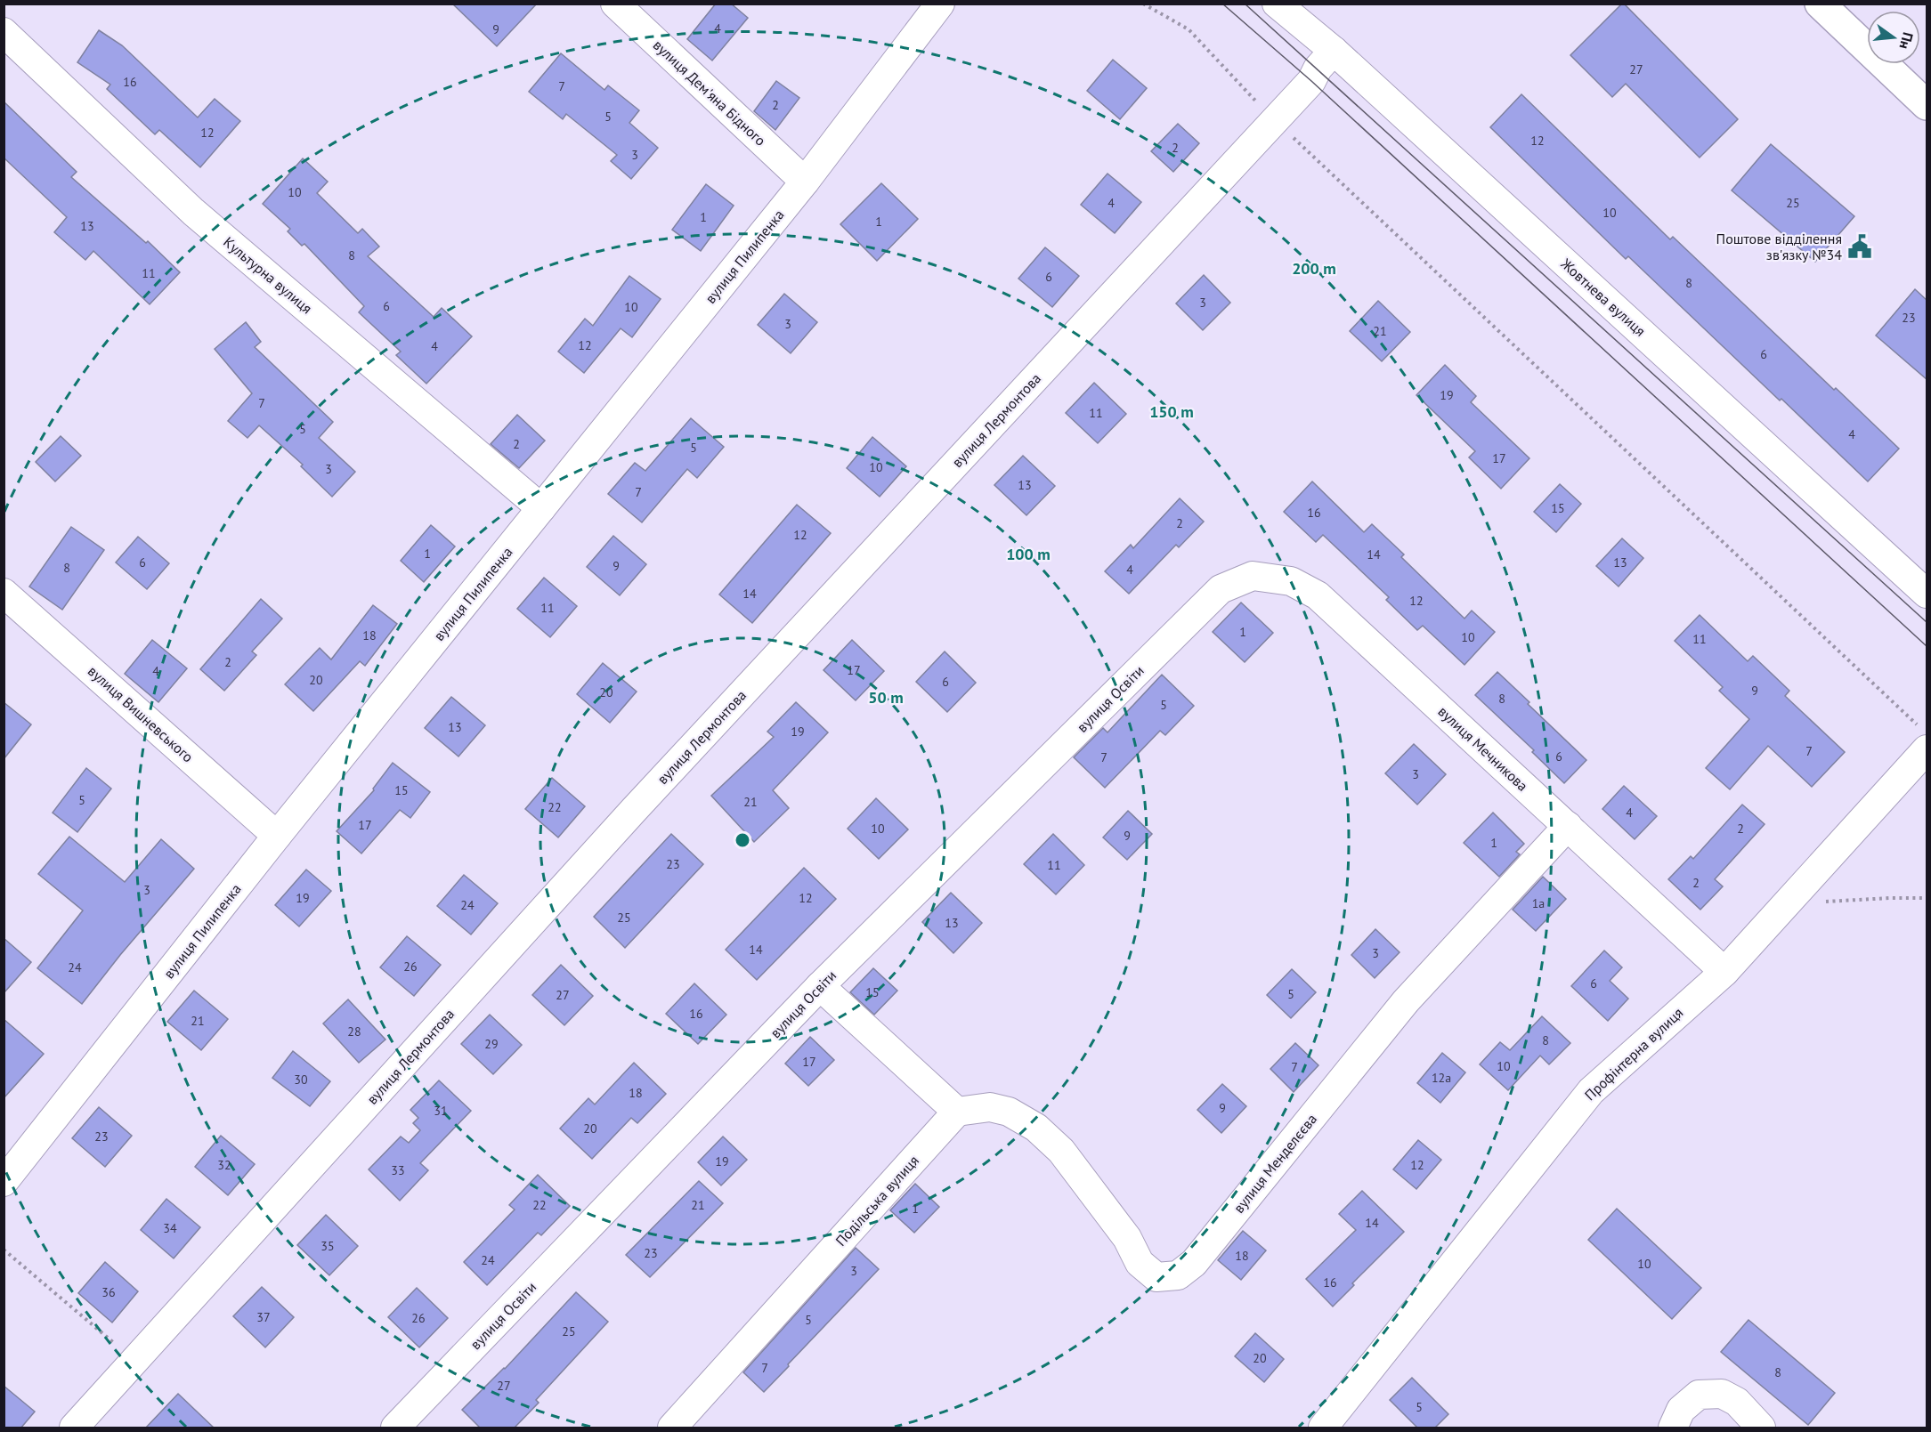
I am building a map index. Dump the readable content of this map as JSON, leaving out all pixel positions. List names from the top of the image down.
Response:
{
  "streets": {
    "street": [
      "вулиця Дем'яна Бідного",
      "вулиця Пилипенка",
      "Культурна вулиця",
      "Жовтнева вулиця",
      "вулиця Лермонтова",
      "вулиця Освіти",
      "вулиця Вишневського",
      "вулиця Мечникова",
      "Профінтерна вулиця",
      "вулиця Менделєєва",
      "Подільська вулиця"
    ]
  },
  "crossings": [
    ["вулиця Дем'яна Бідного", "вулиця Пилипенка"],
    ["вулиця Пилипенка", "Культурна вулиця"],
    ["вулиця Пилипенка", "вулиця Вишневського"],
    ["Жовтнева вулиця", "вулиця Лермонтова"],
    ["вулиця Освіти", "вулиця Мечникова"],
    ["вулиця Мечникова", "Профінтерна вулиця"],
    ["вулиця Мечникова", "вулиця Менделєєва"],
    ["вулиця Менделєєва", "Подільська вулиця"]
  ],
  "places": {
    "public building": ["Поштове відділення зв'язку №34"]
  },
  "house_numbers": [
    "4",
    "9",
    "27",
    "16",
    "7",
    "2",
    "5",
    "12",
    "12",
    "2",
    "3",
    "10",
    "4",
    "25",
    "10",
    "1",
    "1",
    "13",
    "8",
    "11",
    "6",
    "8",
    "3",
    "6",
    "10",
    "23",
    "3",
    "21",
    "12",
    "4",
    "6",
    "19",
    "7",
    "11",
    "5",
    "4",
    "2",
    "5",
    "17",
    "10",
    "3",
    "13",
    "7",
    "15",
    "16",
    "2",
    "12",
    "1",
    "14",
    "6",
    "13",
    "9",
    "8",
    "4",
    "14",
    "12",
    "11",
    "1",
    "18",
    "10",
    "11",
    "2",
    "17",
    "4",
    "20",
    "6",
    "9",
    "20",
    "8",
    "5",
    "13",
    "19",
    "7",
    "6",
    "7",
    "3",
    "15",
    "5",
    "21",
    "22",
    "4",
    "17",
    "10",
    "2",
    "9",
    "1",
    "23",
    "11",
    "2",
    "3",
    "19",
    "12",
    "1а",
    "24",
    "25",
    "13",
    "14",
    "3",
    "26",
    "24",
    "6",
    "15",
    "5",
    "27",
    "16",
    "21",
    "28",
    "8",
    "29",
    "17",
    "10",
    "7",
    "12а",
    "30",
    "18",
    "9",
    "31",
    "20",
    "23",
    "19",
    "32",
    "12",
    "33",
    "22",
    "21",
    "1",
    "14",
    "34",
    "35",
    "23",
    "18",
    "24",
    "10",
    "3",
    "16",
    "36",
    "37",
    "26",
    "5",
    "25",
    "20",
    "7",
    "8",
    "27",
    "5"
  ],
  "north": "right",
  "rings": [
    "200 m",
    "150 m",
    "100 m",
    "50 m"
  ]
}
